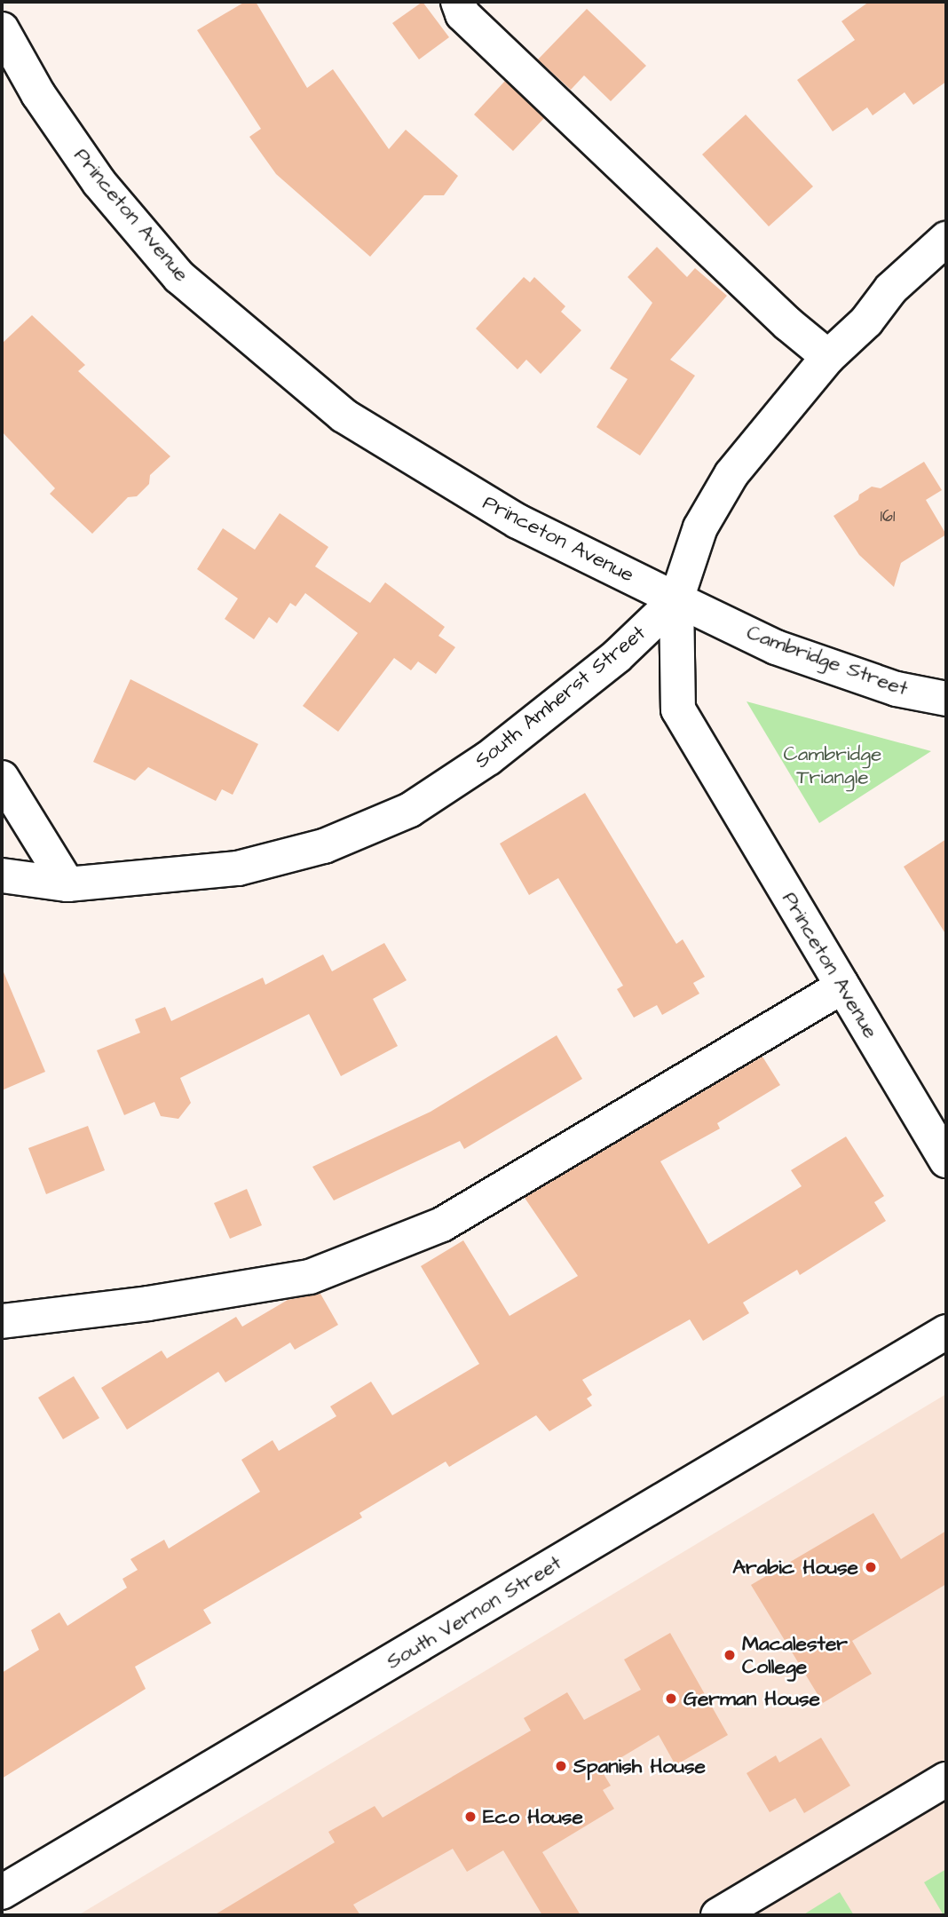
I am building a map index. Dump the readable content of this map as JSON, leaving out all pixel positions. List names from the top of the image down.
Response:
{
  "streets": {
    "street": [
      "Princeton Avenue",
      "Cambridge Street",
      "South Amherst Street",
      "South Vernon Street"
    ]
  },
  "crossings": [
    ["Princeton Avenue", "Cambridge Street"],
    ["Princeton Avenue", "South Amherst Street"],
    ["Cambridge Street", "South Amherst Street"]
  ],
  "parks": ["Cambridge Triangle"],
  "places": [
    "Arabic House",
    "Macalester College",
    "German House",
    "Spanish House",
    "Eco House"
  ],
  "house_numbers": ["161"]
}
